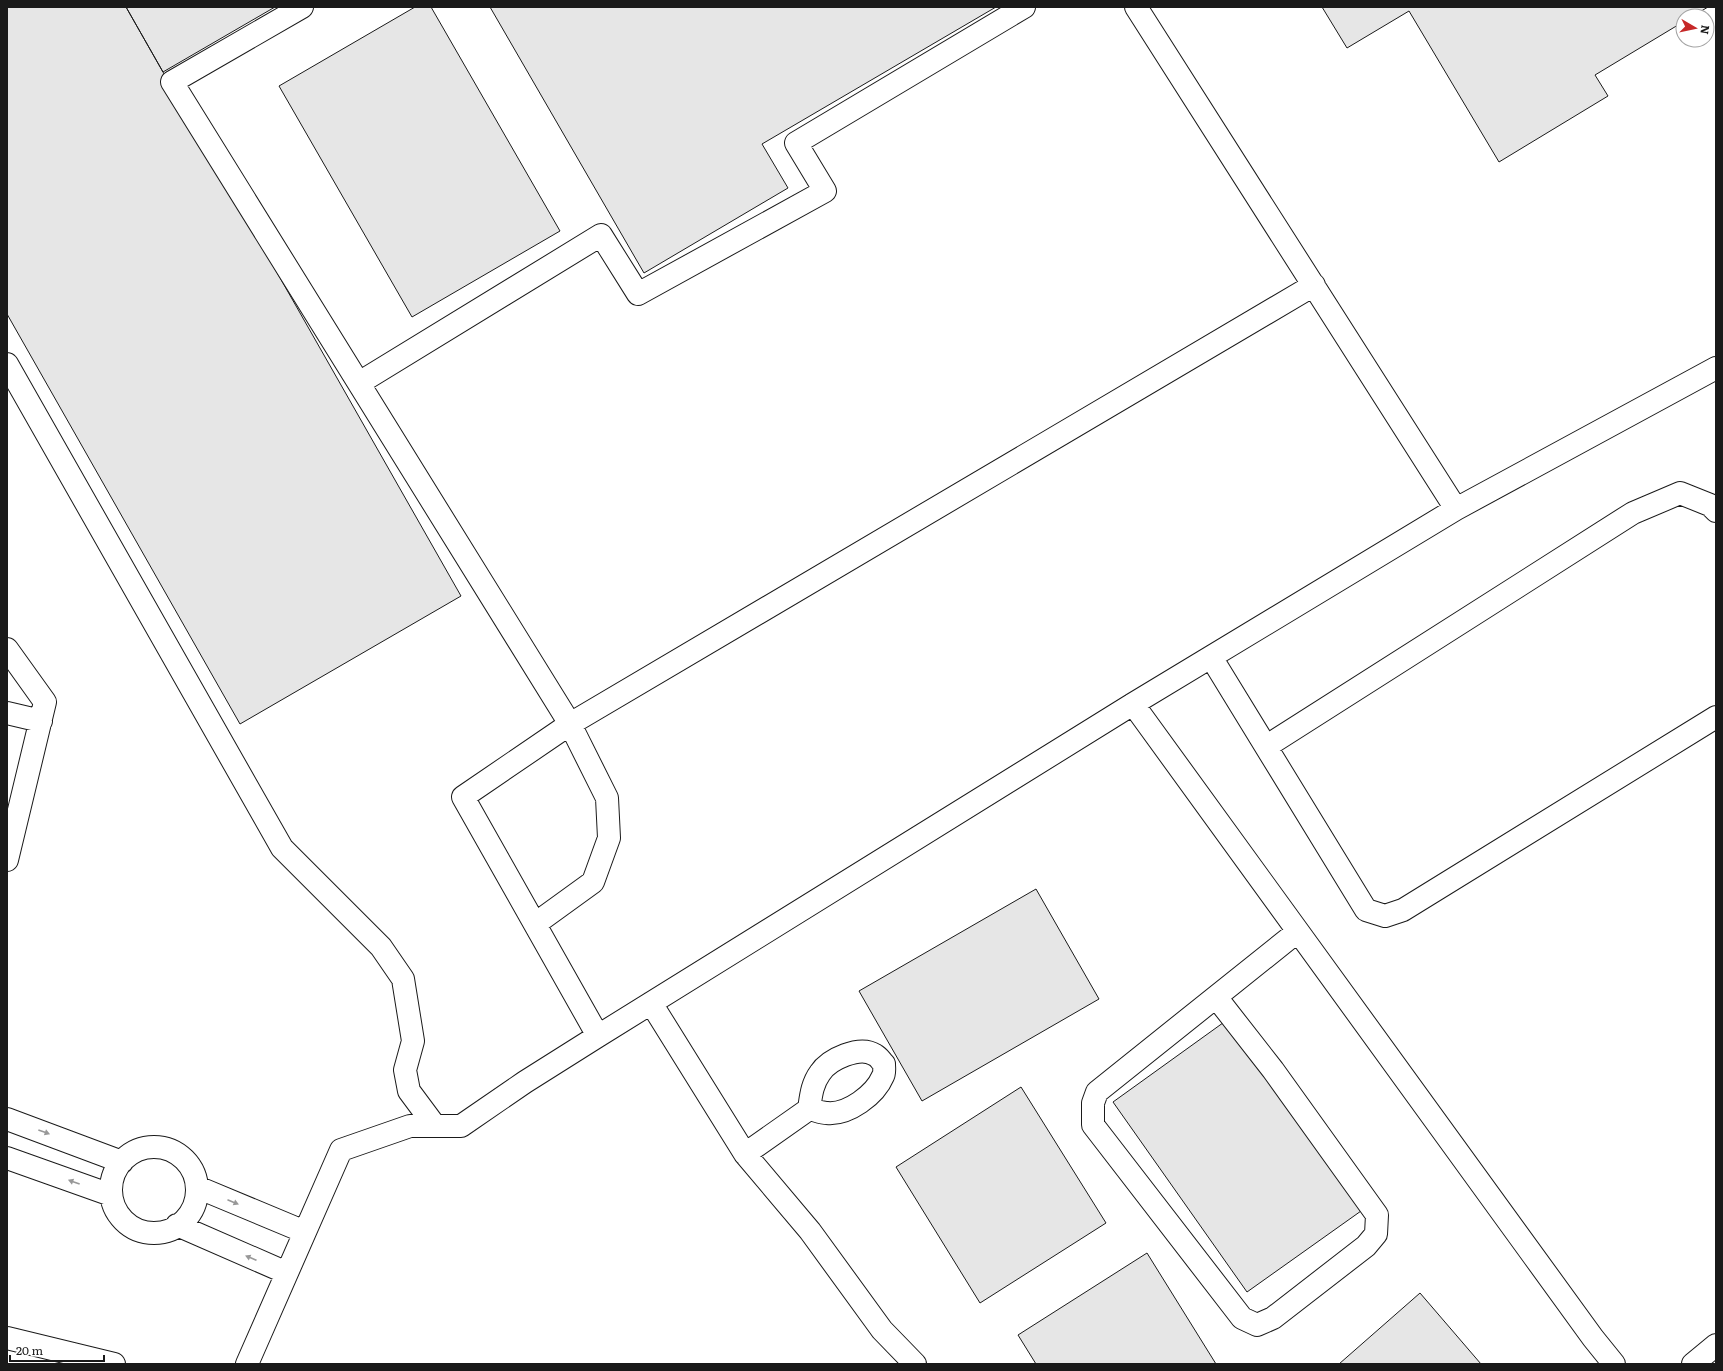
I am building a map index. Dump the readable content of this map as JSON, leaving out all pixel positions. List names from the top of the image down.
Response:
{
  "scale_bar": "20 m",
  "north": "right"
}
